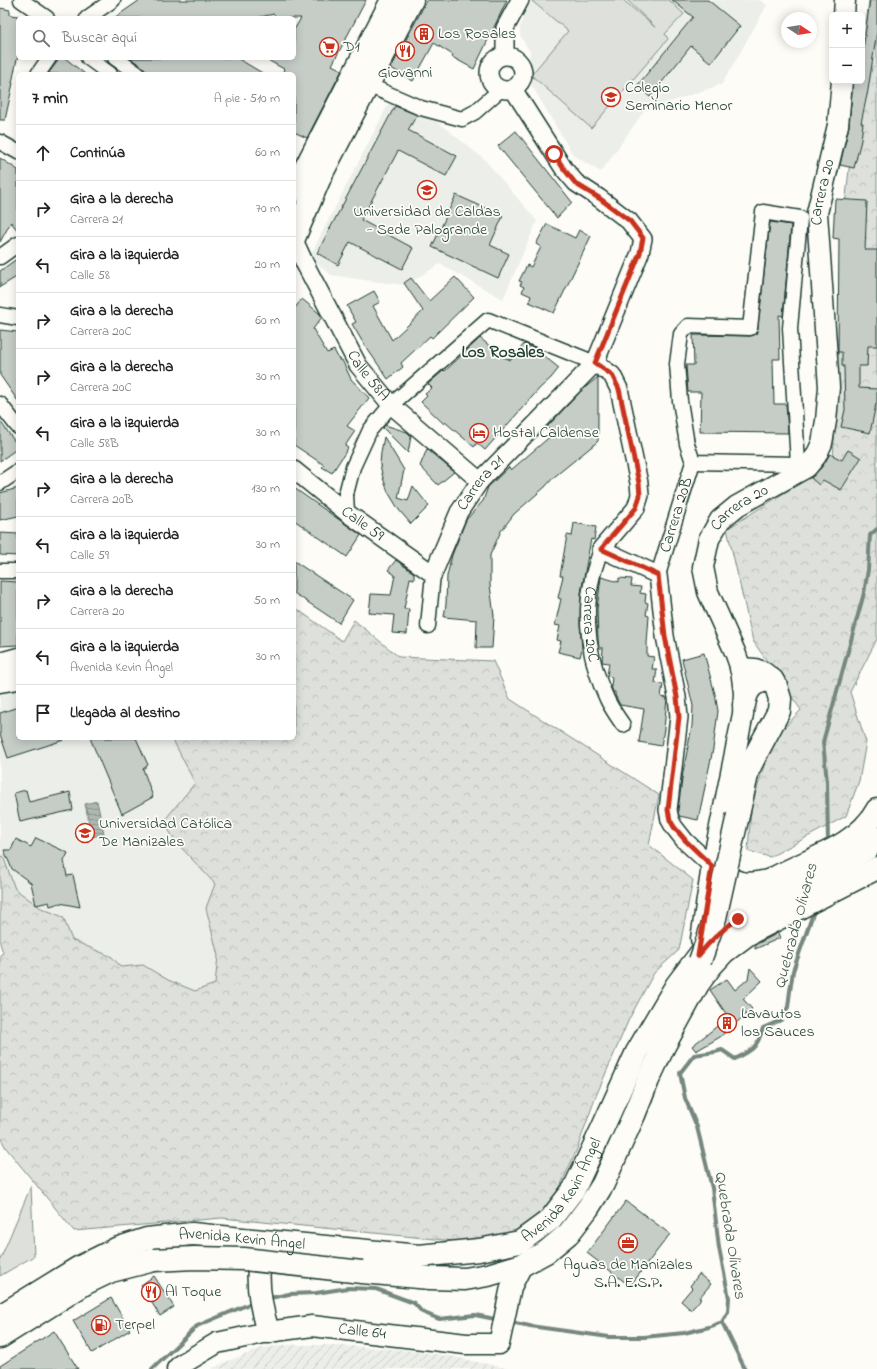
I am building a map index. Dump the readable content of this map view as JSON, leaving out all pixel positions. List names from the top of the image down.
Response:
{
  "streets": {
    "main road": ["Carrera 20", "Avenida Kevin Ángel", "Calle 64"],
    "street": [
      "Calle 58A",
      "Carrera 21",
      "Carrera 20B",
      "Calle 59",
      "Carrera 20C"
    ]
  },
  "crossings": [
    ["Carrera 20", "Carrera 20B"],
    ["Carrera 20", "Avenida Kevin Ángel"],
    ["Calle 58A", "Carrera 21"],
    ["Carrera 21", "Calle 59"],
    ["Carrera 21", "Carrera 20C"],
    ["Avenida Kevin Ángel", "Calle 64"]
  ],
  "districts": ["Los Rosales"],
  "water": ["Quebrada Olivares"],
  "places": {
    "building": ["Los Rosales", "Lavautos los Sauces"],
    "supermarket": ["D1"],
    "restaurant": ["Giovanni", "Al Toque"],
    "school or university": ["Colegio Seminario Menor", "Universidad de Caldas - Sede Palogrande", "Universidad Católica De Manizales"],
    "hotel": ["Hostal Caldense"],
    "office": ["Aguas de Manizales S.A. E.S.P."],
    "fuel station": ["Terpel"]
  },
  "north": "right",
  "page": {
    "map_buttons": ["+", "−"],
    "search": "Buscar aquí",
    "heading": ["7 min", "A pie · 510 m"],
    "list": [
      ["Continúa", "60 m"],
      ["Gira a la derecha", "Carrera 21", "70 m"],
      ["Gira a la izquierda", "Calle 58", "20 m"],
      ["Gira a la derecha", "Carrera 20C", "60 m"],
      ["Gira a la derecha", "Carrera 20C", "30 m"],
      ["Gira a la izquierda", "Calle 58B", "30 m"],
      ["Gira a la derecha", "Carrera 20B", "130 m"],
      ["Gira a la izquierda", "Calle 59", "30 m"],
      ["Gira a la derecha", "Carrera 20", "50 m"],
      ["Gira a la izquierda", "Avenida Kevin Ángel", "30 m"],
      "Llegada al destino"
    ]
  }
}
